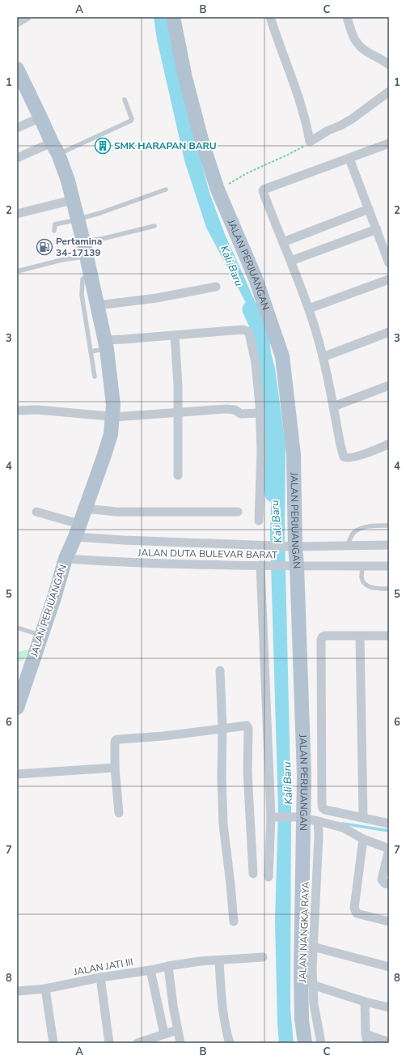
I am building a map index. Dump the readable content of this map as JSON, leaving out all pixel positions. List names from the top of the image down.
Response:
{
  "streets": {
    "main road": ["JALAN PERJUANGAN"],
    "street": ["JALAN DUTA BULEVAR BARAT", "JALAN NANGKA RAYA", "JALAN JATI III"]
  },
  "crossings": [
    ["JALAN PERJUANGAN", "JALAN DUTA BULEVAR BARAT"]
  ],
  "water": ["Kali Baru"],
  "places": {
    "building": ["SMK HARAPAN BARU"],
    "fuel station": ["Pertamina 34-17139"]
  },
  "grid": {
    "columns": ["A", "B", "C"],
    "rows": [
      "1",
      "2",
      "3",
      "4",
      "5",
      "6",
      "7",
      "8"
    ]
  }
}
